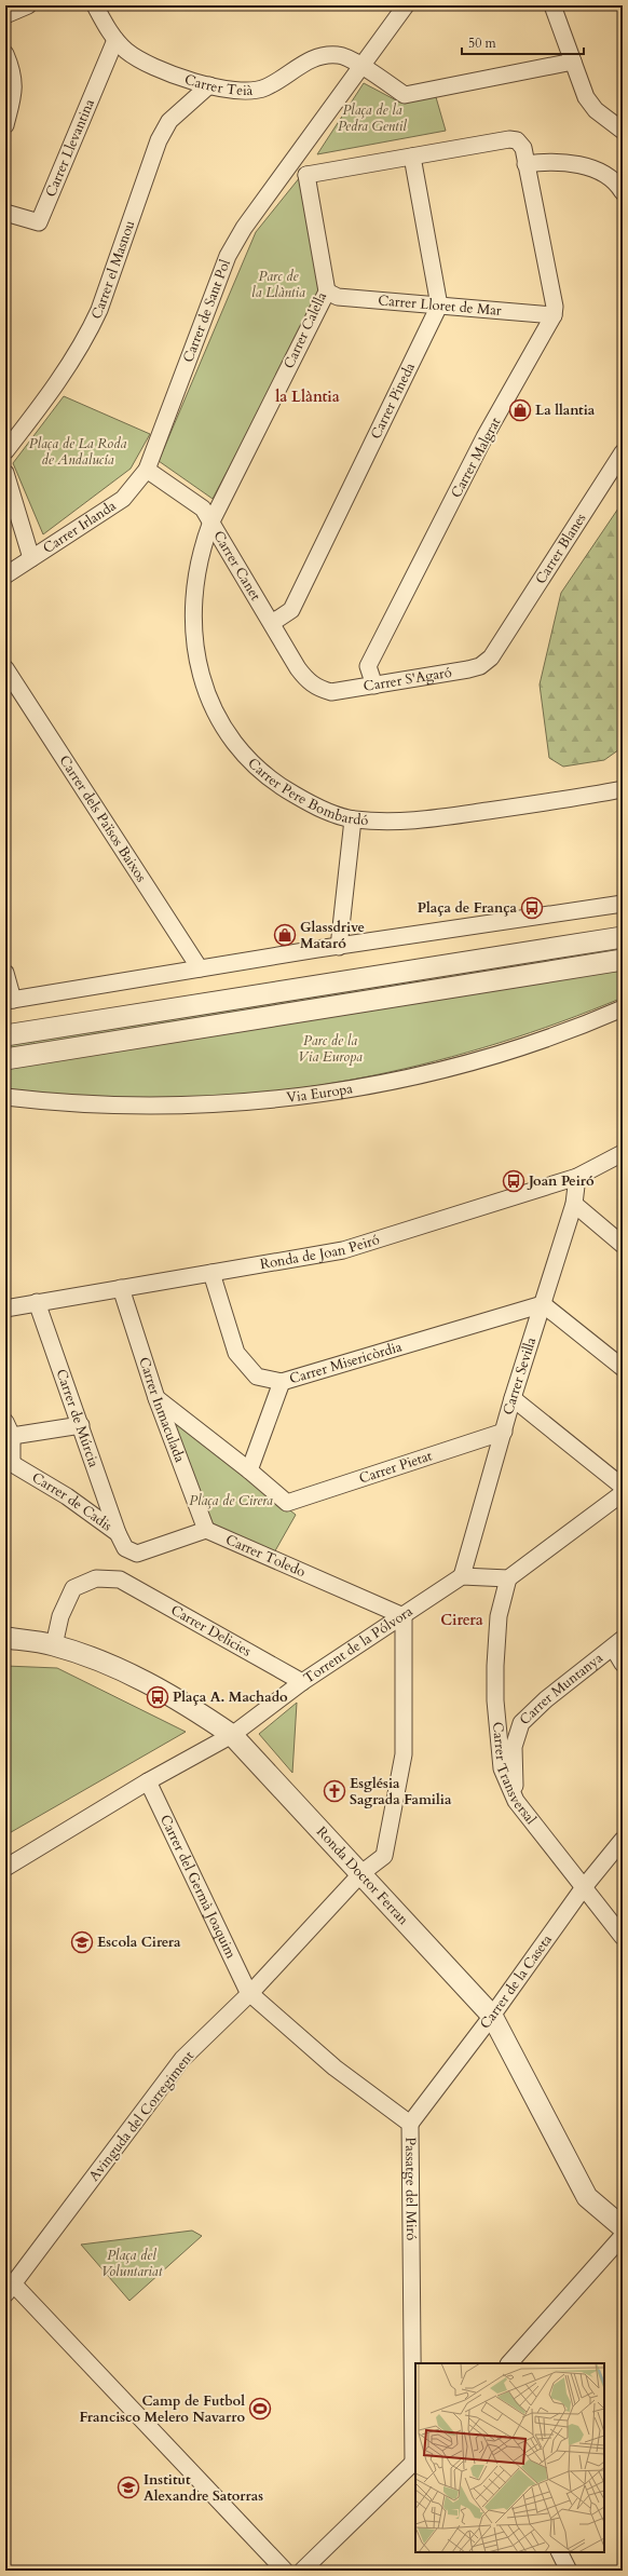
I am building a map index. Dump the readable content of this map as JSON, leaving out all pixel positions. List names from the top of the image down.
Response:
{
  "streets": {
    "street": [
      "Carrer Teià",
      "Carrer Llevantina",
      "Carrer el Masnou",
      "Carrer Lloret de Mar",
      "Carrer de Sant Pol",
      "Carrer Calella",
      "Carrer Pineda",
      "Carrer Malgrat",
      "Carrer Irlanda",
      "Carrer Blanes",
      "Carrer Canet",
      "Carrer S'Agaró",
      "Carrer Pere Bombardó",
      "Carrer dels Països Baixos",
      "Via Europa",
      "Ronda de Joan Peiró",
      "Carrer Misericòrdia",
      "Carrer Sevilla",
      "Carrer Inmaculada",
      "Carrer de Múrcia",
      "Carrer Pietat",
      "Carrer de Cadis",
      "Carrer Toledo",
      "Carrer Delicies",
      "Torrent de la Pólvora",
      "Carrer Muntanya",
      "Carrer Transversal",
      "Ronda Doctor Ferran",
      "Carrer del Germà Joaquim",
      "Carrer de la Caseta",
      "Avinguda del Corregiment",
      "Passatge del Miró"
    ]
  },
  "crossings": [
    ["Carrer Teià", "Carrer Llevantina"],
    ["Carrer Teià", "Carrer el Masnou"],
    ["Carrer Teià", "Carrer de Sant Pol"],
    ["Carrer Lloret de Mar", "Carrer Calella"],
    ["Carrer Lloret de Mar", "Carrer Pineda"],
    ["Carrer Lloret de Mar", "Carrer Malgrat"],
    ["Carrer de Sant Pol", "Carrer Irlanda"],
    ["Carrer de Sant Pol", "Carrer Canet"],
    ["Carrer Calella", "Carrer Canet"],
    ["Carrer Calella", "Carrer Pere Bombardó"],
    ["Carrer Pineda", "Carrer Canet"],
    ["Carrer Malgrat", "Carrer S'Agaró"],
    ["Carrer Irlanda", "Carrer Canet"],
    ["Carrer Blanes", "Carrer S'Agaró"],
    ["Carrer Canet", "Carrer S'Agaró"],
    ["Carrer Canet", "Carrer Pere Bombardó"],
    ["Ronda de Joan Peiró", "Carrer Misericòrdia"],
    ["Ronda de Joan Peiró", "Carrer Sevilla"],
    ["Ronda de Joan Peiró", "Carrer Inmaculada"],
    ["Ronda de Joan Peiró", "Carrer de Múrcia"],
    ["Carrer Misericòrdia", "Carrer Sevilla"],
    ["Carrer Sevilla", "Carrer Pietat"],
    ["Carrer Sevilla", "Torrent de la Pólvora"],
    ["Carrer Inmaculada", "Carrer de Cadis"],
    ["Carrer Inmaculada", "Carrer Toledo"],
    ["Carrer de Múrcia", "Carrer de Cadis"],
    ["Carrer de Cadis", "Carrer Toledo"],
    ["Carrer Toledo", "Torrent de la Pólvora"],
    ["Carrer Toledo", "Avinguda del Corregiment"],
    ["Carrer Delicies", "Torrent de la Pólvora"],
    ["Carrer Delicies", "Ronda Doctor Ferran"],
    ["Torrent de la Pólvora", "Ronda Doctor Ferran"],
    ["Torrent de la Pólvora", "Carrer del Germà Joaquim"],
    ["Torrent de la Pólvora", "Avinguda del Corregiment"],
    ["Carrer Muntanya", "Carrer Transversal"],
    ["Carrer Transversal", "Carrer de la Caseta"],
    ["Ronda Doctor Ferran", "Carrer de la Caseta"],
    ["Ronda Doctor Ferran", "Avinguda del Corregiment"],
    ["Carrer del Germà Joaquim", "Avinguda del Corregiment"],
    ["Carrer del Germà Joaquim", "Passatge del Miró"],
    ["Carrer de la Caseta", "Passatge del Miró"],
    ["Avinguda del Corregiment", "Passatge del Miró"]
  ],
  "districts": ["la Llàntia", "Cirera"],
  "parks": [
    "Plaça de la Pedra Gentil",
    "Parc de la Llàntia",
    "Plaça de La Roda de Andalucía",
    "Parc de la Via Europa",
    "Plaça de Cirera",
    "Plaça del Voluntariat"
  ],
  "places": {
    "shop": ["La llantia", "Glassdrive Mataró"],
    "bus stop": ["Plaça de França", "Joan Peiró", "Plaça A. Machado"],
    "church": ["Església Sagrada Familia"],
    "school or university": ["Escola Cirera", "Institut Alexandre Satorras"],
    "sports": ["Camp de Futbol Francisco Melero Navarro"]
  },
  "scale_bar": "50 m"
}
